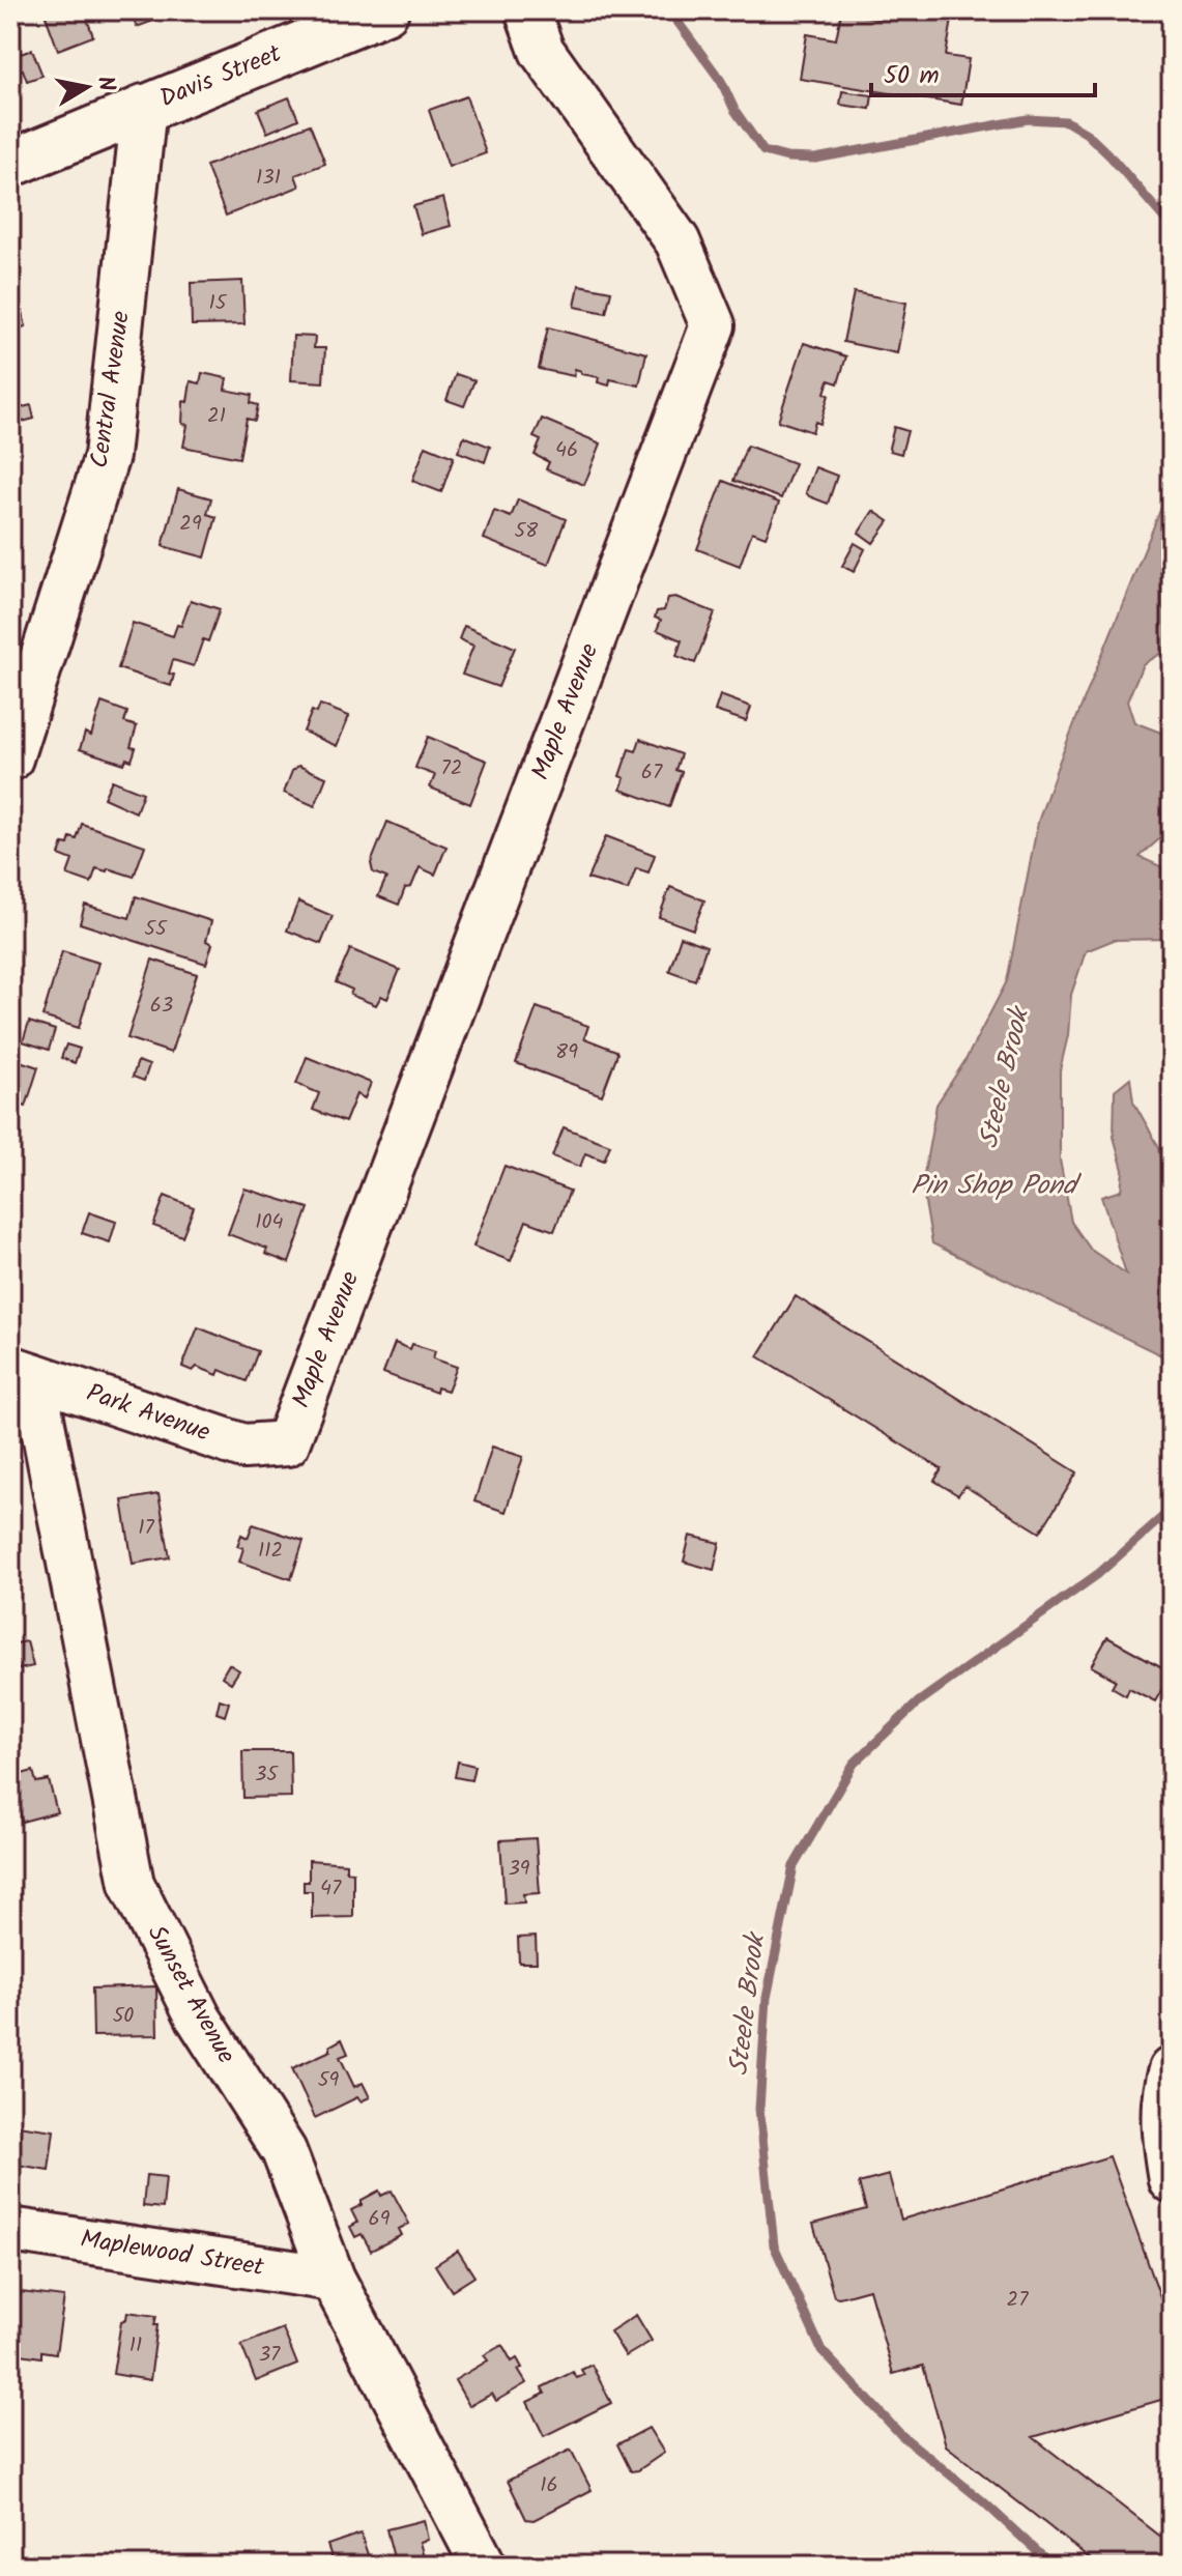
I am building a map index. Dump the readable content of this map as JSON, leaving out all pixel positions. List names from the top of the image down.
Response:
{
  "streets": {
    "main road": ["Davis Street"],
    "street": [
      "Central Avenue",
      "Maple Avenue",
      "Park Avenue",
      "Sunset Avenue",
      "Maplewood Street"
    ]
  },
  "crossings": [
    ["Davis Street", "Central Avenue"],
    ["Maple Avenue", "Park Avenue"],
    ["Park Avenue", "Sunset Avenue"],
    ["Sunset Avenue", "Maplewood Street"]
  ],
  "water": ["Steele Brook", "Pin Shop Pond"],
  "house_numbers": [
    "131",
    "15",
    "21",
    "46",
    "29",
    "58",
    "72",
    "67",
    "55",
    "63",
    "89",
    "104",
    "17",
    "112",
    "35",
    "39",
    "47",
    "50",
    "59",
    "69",
    "27",
    "11",
    "37",
    "16"
  ],
  "scale_bar": "50 m",
  "north": "right"
}
